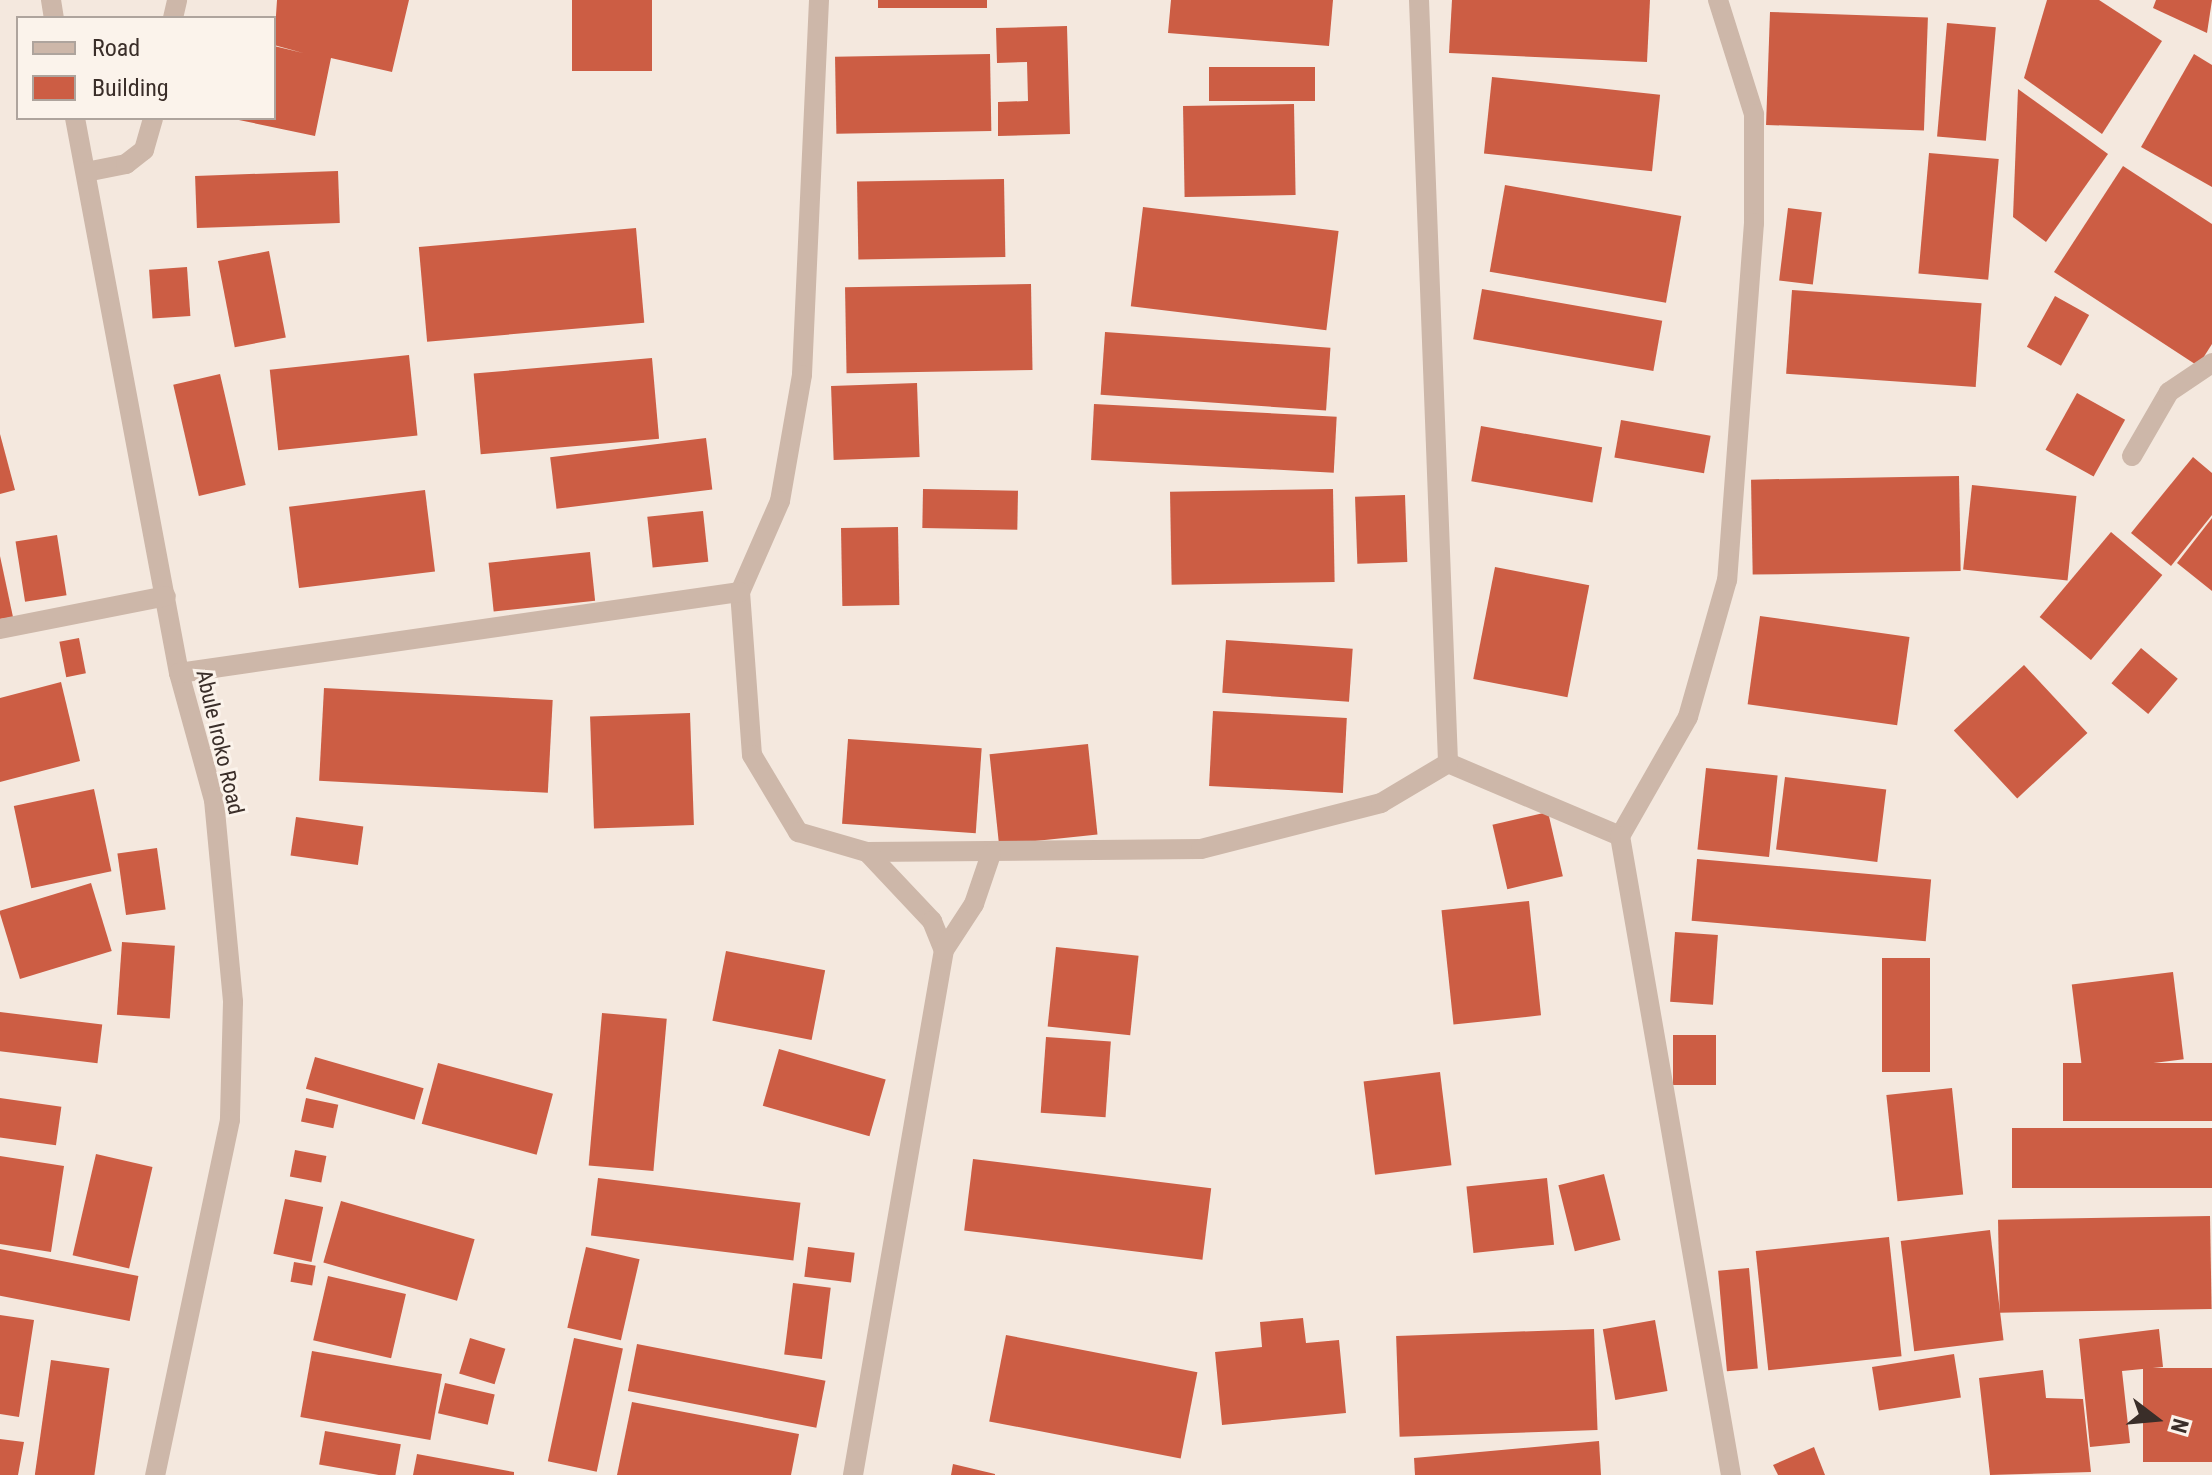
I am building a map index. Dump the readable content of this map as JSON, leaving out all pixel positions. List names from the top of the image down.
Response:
{
  "streets": {
    "street": ["Abule Iroko Road"]
  },
  "legend": ["Road", "Building"],
  "north": "right"
}
